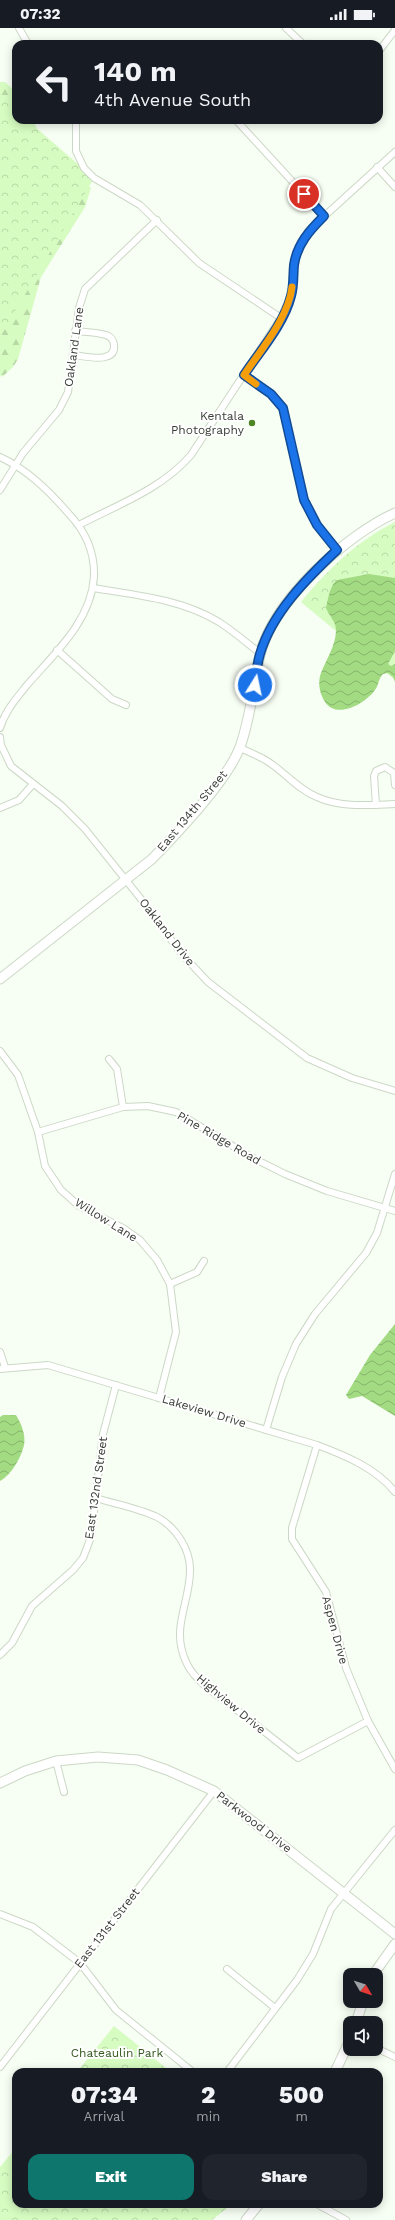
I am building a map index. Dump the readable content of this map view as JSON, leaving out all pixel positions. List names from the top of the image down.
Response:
{
  "streets": {
    "street": [
      "Oakland Lane",
      "East 134th Street",
      "Oakland Drive",
      "Pine Ridge Road",
      "Willow Lane",
      "Lakeview Drive",
      "East 132nd Street",
      "Aspen Drive",
      "Highview Drive",
      "Parkwood Drive",
      "East 131st Street"
    ]
  },
  "crossings": [
    ["East 134th Street", "Oakland Drive"],
    ["Pine Ridge Road", "Willow Lane"],
    ["Willow Lane", "Lakeview Drive"],
    ["Lakeview Drive", "East 132nd Street"],
    ["Lakeview Drive", "Aspen Drive"],
    ["East 132nd Street", "Highview Drive"],
    ["Aspen Drive", "Highview Drive"],
    ["Parkwood Drive", "East 131st Street"]
  ],
  "parks": ["Chateaulin Park"],
  "places": ["Kentala Photography"],
  "north": "bottom right",
  "page": {
    "status": "07:32",
    "turn": ["140 m", "4th Avenue South"],
    "eta": [
      "07:34",
      "Arrival",
      "2",
      "min",
      "500",
      "m"
    ],
    "buttons": ["Exit", "Share"]
  }
}
